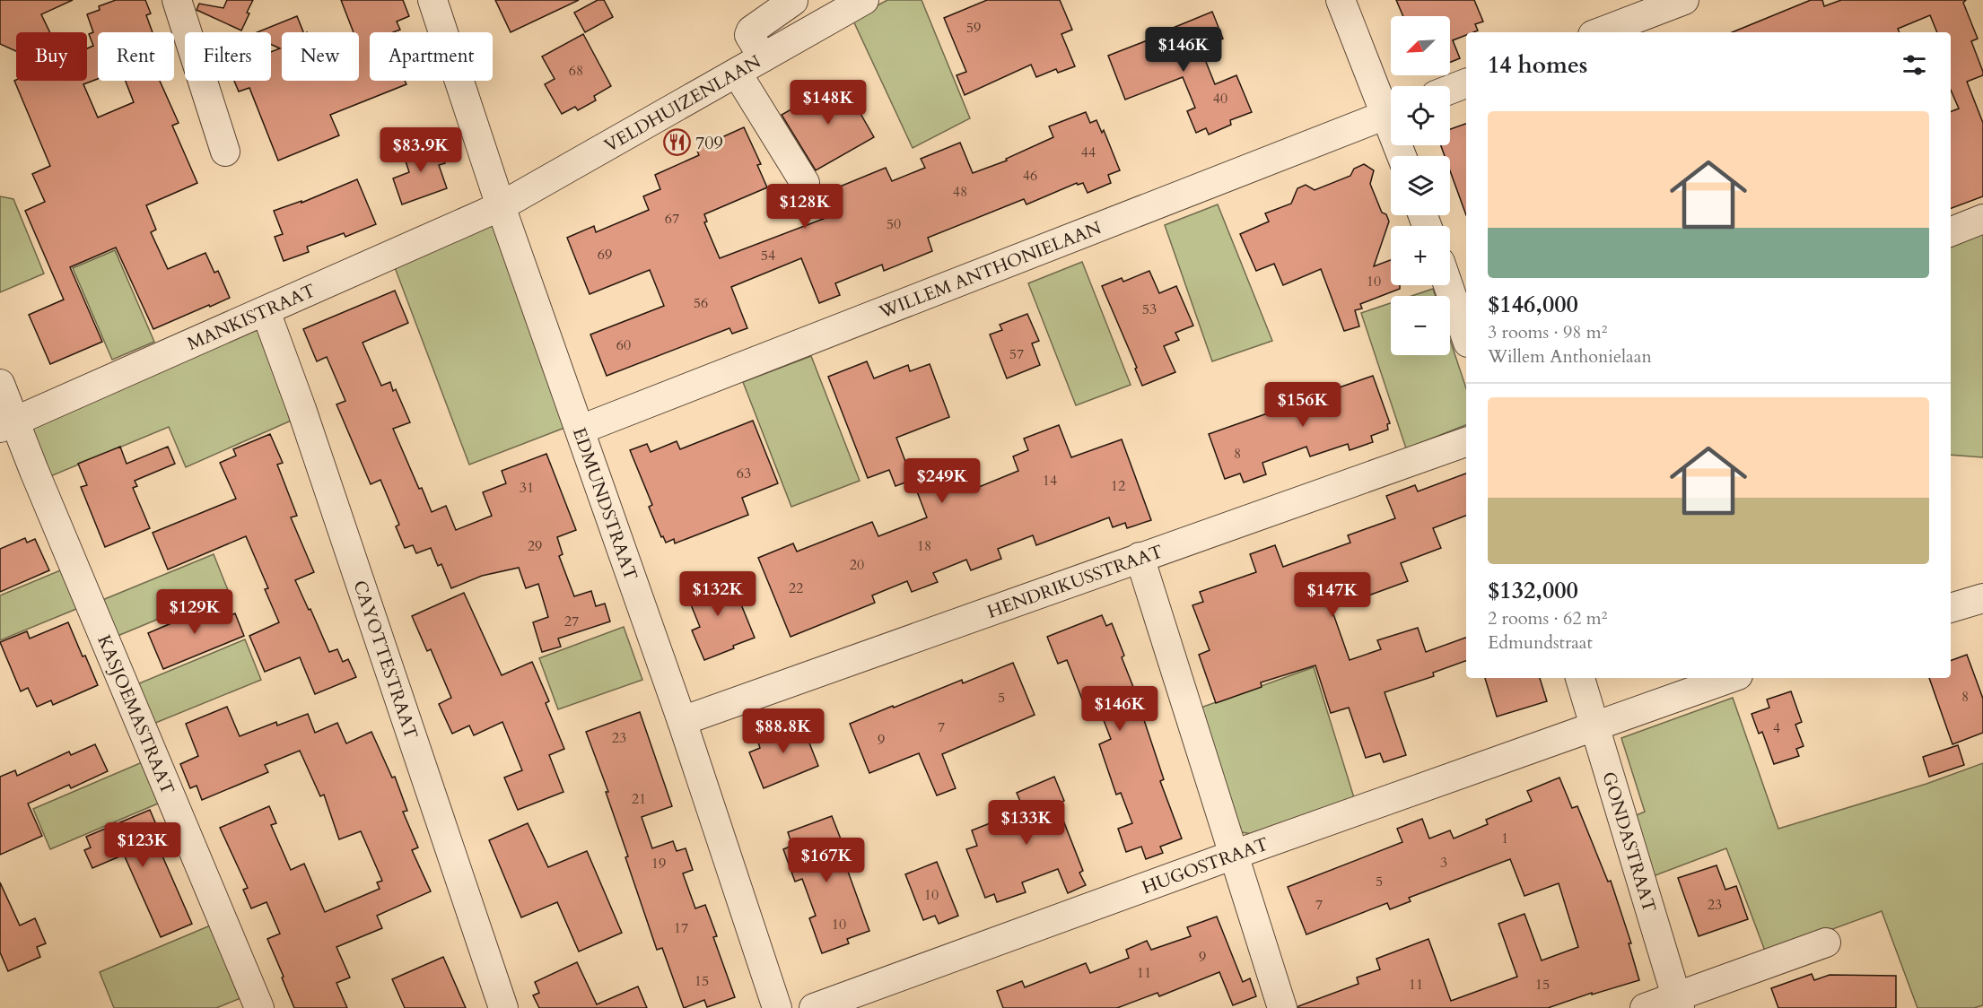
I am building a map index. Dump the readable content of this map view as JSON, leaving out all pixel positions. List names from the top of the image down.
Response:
{
  "streets": {
    "street": [
      "VELDHUIZENLAAN",
      "WILLEM ANTHONIELAAN",
      "MANKISTRAAT",
      "EDMUNDSTRAAT",
      "HENDRIKUSSTRAAT",
      "CAYOTTESTRAAT",
      "KASJOEMASTRAAT",
      "GONDASTRAAT",
      "HUGOSTRAAT"
    ]
  },
  "crossings": [
    ["VELDHUIZENLAAN", "MANKISTRAAT"],
    ["VELDHUIZENLAAN", "EDMUNDSTRAAT"],
    ["WILLEM ANTHONIELAAN", "EDMUNDSTRAAT"],
    ["MANKISTRAAT", "EDMUNDSTRAAT"],
    ["MANKISTRAAT", "CAYOTTESTRAAT"],
    ["MANKISTRAAT", "KASJOEMASTRAAT"],
    ["EDMUNDSTRAAT", "HENDRIKUSSTRAAT"],
    ["GONDASTRAAT", "HUGOSTRAAT"]
  ],
  "places": {
    "restaurant": ["709"]
  },
  "house_numbers": [
    "59",
    "68",
    "40",
    "44",
    "46",
    "48",
    "67",
    "50",
    "69",
    "54",
    "10",
    "56",
    "53",
    "60",
    "57",
    "8",
    "63",
    "14",
    "12",
    "31",
    "29",
    "18",
    "20",
    "22",
    "27",
    "8",
    "5",
    "7",
    "4",
    "23",
    "9",
    "21",
    "1",
    "3",
    "19",
    "5",
    "10",
    "7",
    "23",
    "10",
    "17",
    "9",
    "11",
    "15",
    "11",
    "15"
  ],
  "north": "bottom left",
  "page": {
    "map_buttons": ["+", "−"],
    "price": [
      "$146K",
      "$148K",
      "$83.9K",
      "$128K",
      "$156K",
      "$249K",
      "$132K",
      "$147K",
      "$129K",
      "$146K",
      "$88.8K",
      "$133K",
      "$123K",
      "$167K"
    ],
    "chip": [
      "Buy",
      "Rent",
      "Filters",
      "New",
      "Apartment"
    ],
    "heading": "14 homes",
    "list": [
      {
        "name": "$146,000",
        "note": "3 rooms · 98 m² · Willem Anthonielaan"
      },
      {
        "name": "$132,000",
        "note": "2 rooms · 62 m² · Edmundstraat"
      }
    ]
  }
}
